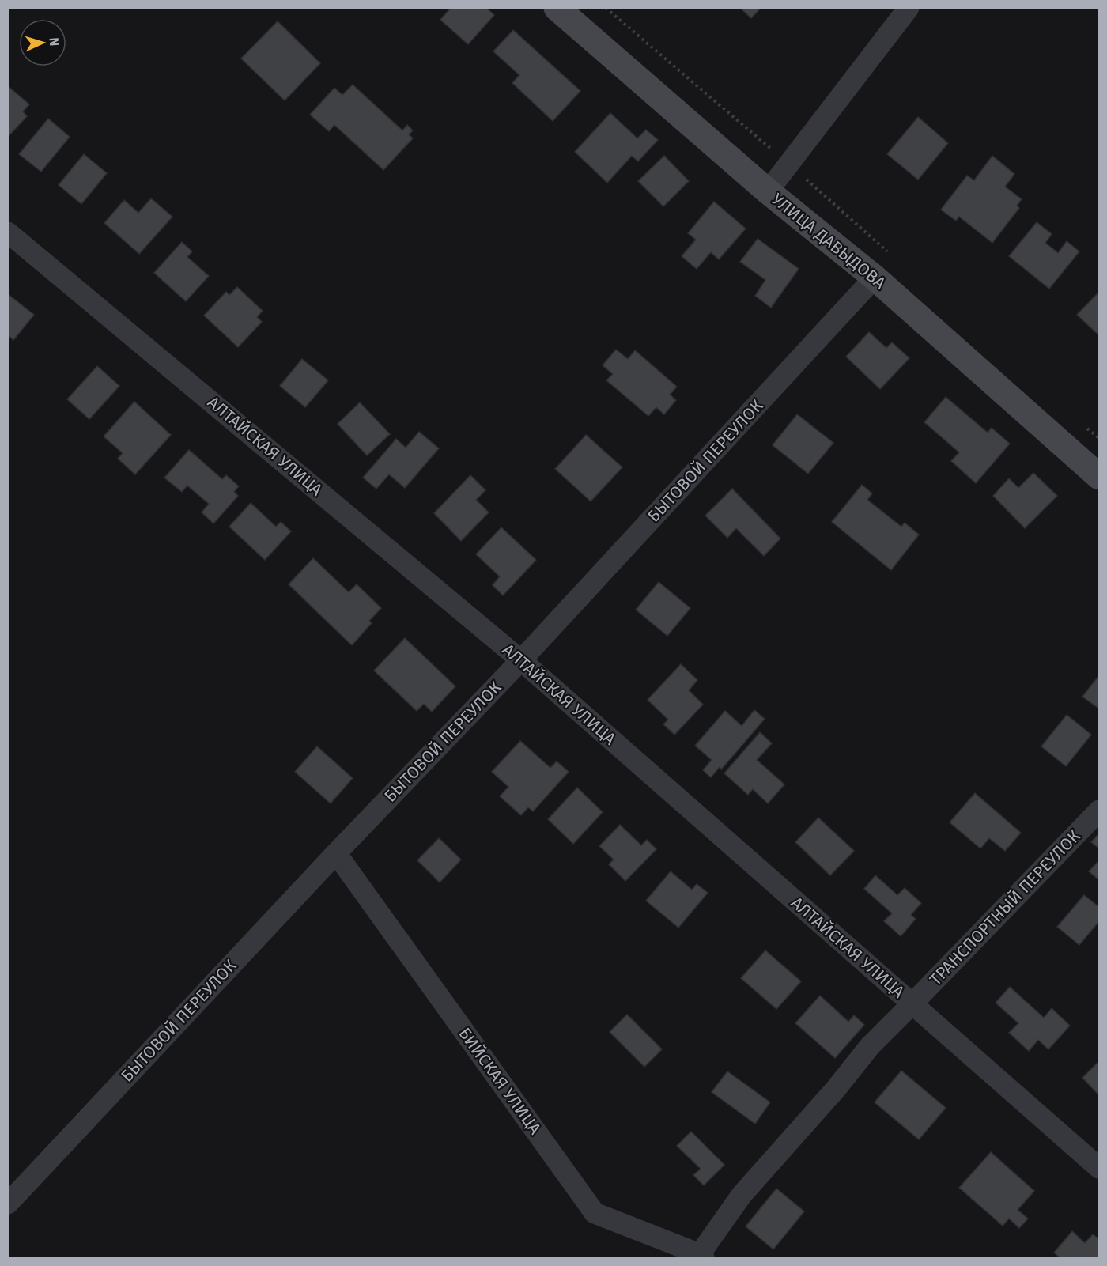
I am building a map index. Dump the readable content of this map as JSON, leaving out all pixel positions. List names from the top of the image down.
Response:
{
  "streets": {
    "main road": ["УЛИЦА ДАВЫДОВА"],
    "street": [
      "АЛТАЙСКАЯ УЛИЦА",
      "БЫТОВОЙ ПЕРЕУЛОК",
      "ТРАНСПОРТНЫЙ ПЕРЕУЛОК",
      "БИЙСКАЯ УЛИЦА"
    ]
  },
  "crossings": [
    ["УЛИЦА ДАВЫДОВА", "БЫТОВОЙ ПЕРЕУЛОК"],
    ["АЛТАЙСКАЯ УЛИЦА", "БЫТОВОЙ ПЕРЕУЛОК"],
    ["АЛТАЙСКАЯ УЛИЦА", "ТРАНСПОРТНЫЙ ПЕРЕУЛОК"],
    ["БЫТОВОЙ ПЕРЕУЛОК", "БИЙСКАЯ УЛИЦА"],
    ["ТРАНСПОРТНЫЙ ПЕРЕУЛОК", "БИЙСКАЯ УЛИЦА"]
  ],
  "north": "right"
}
